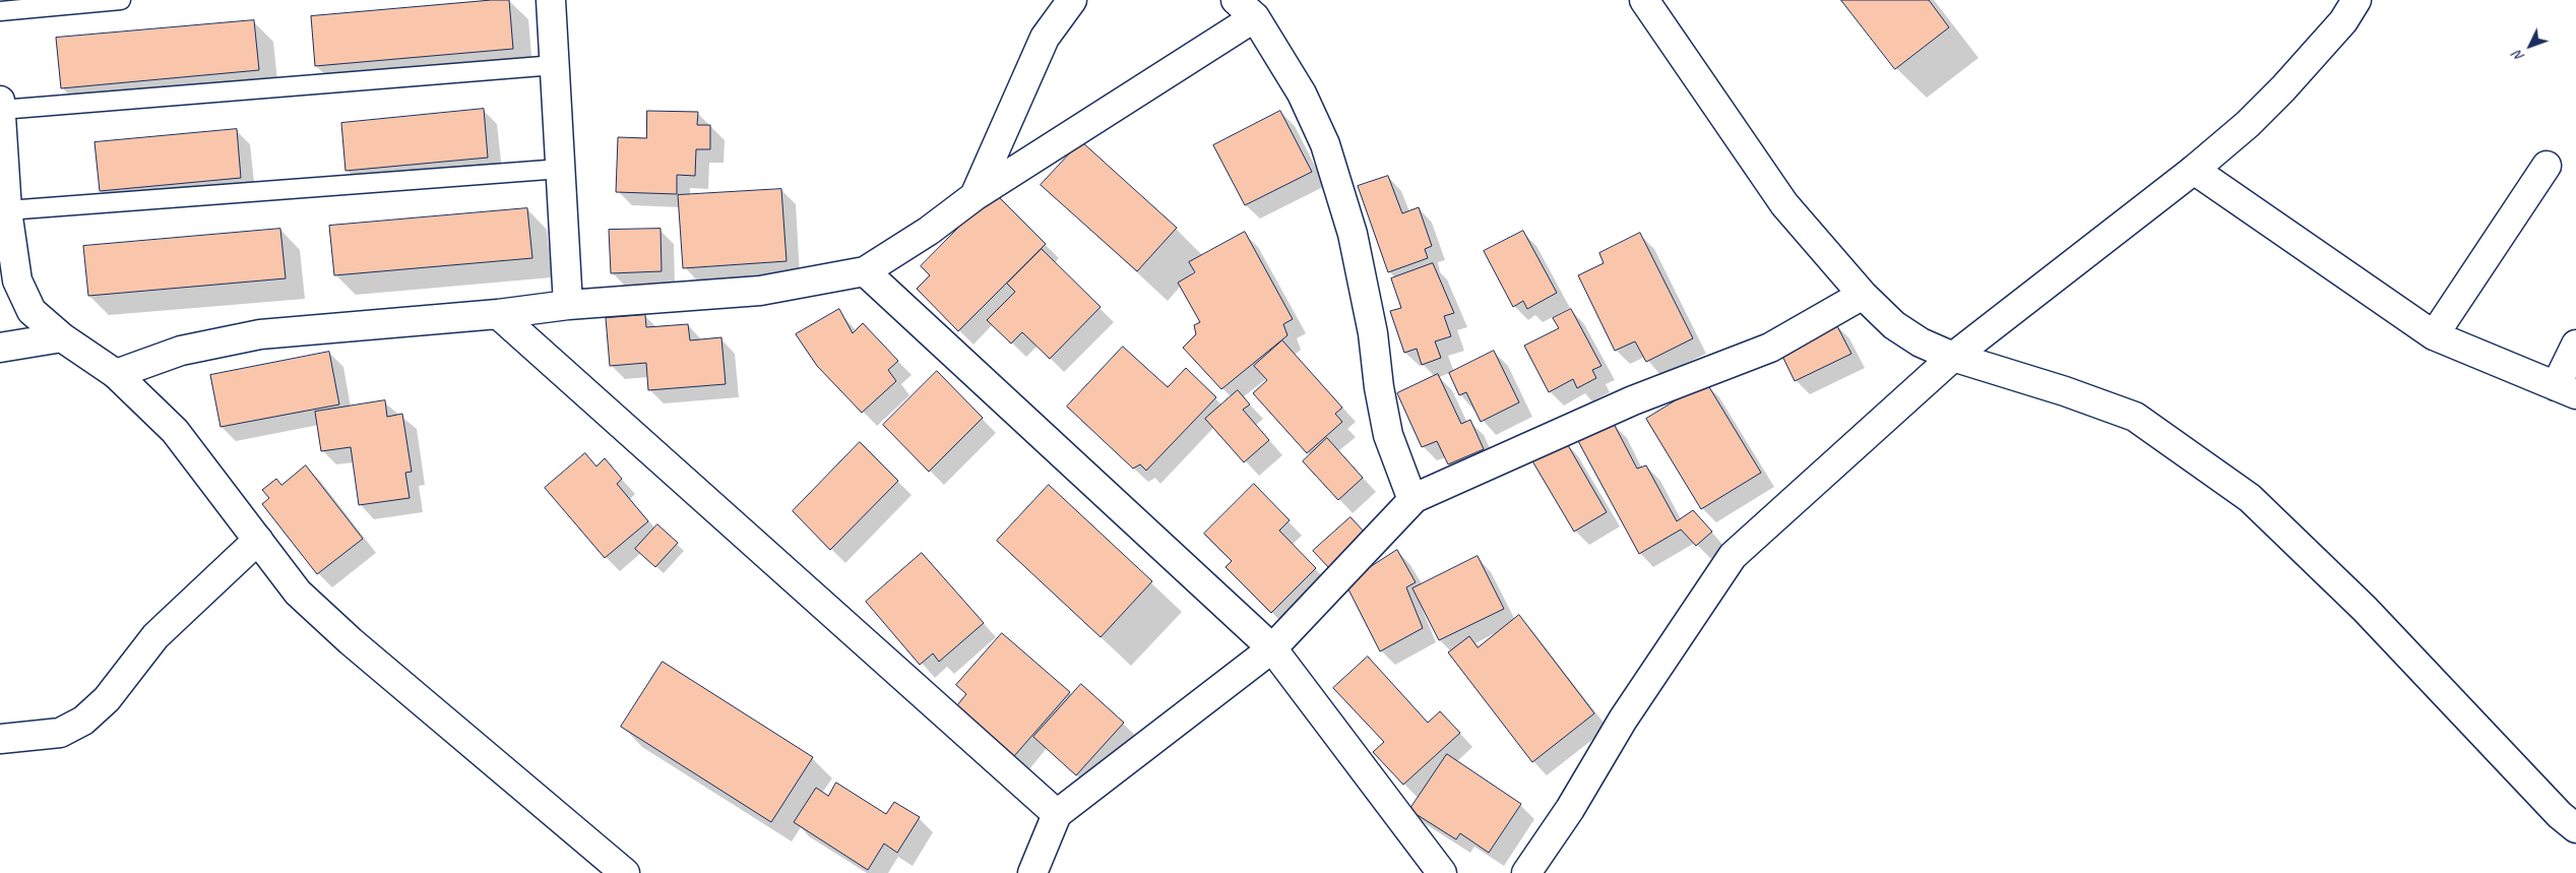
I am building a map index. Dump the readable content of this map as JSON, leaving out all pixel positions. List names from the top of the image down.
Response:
{
  "north": "bottom left"
}
